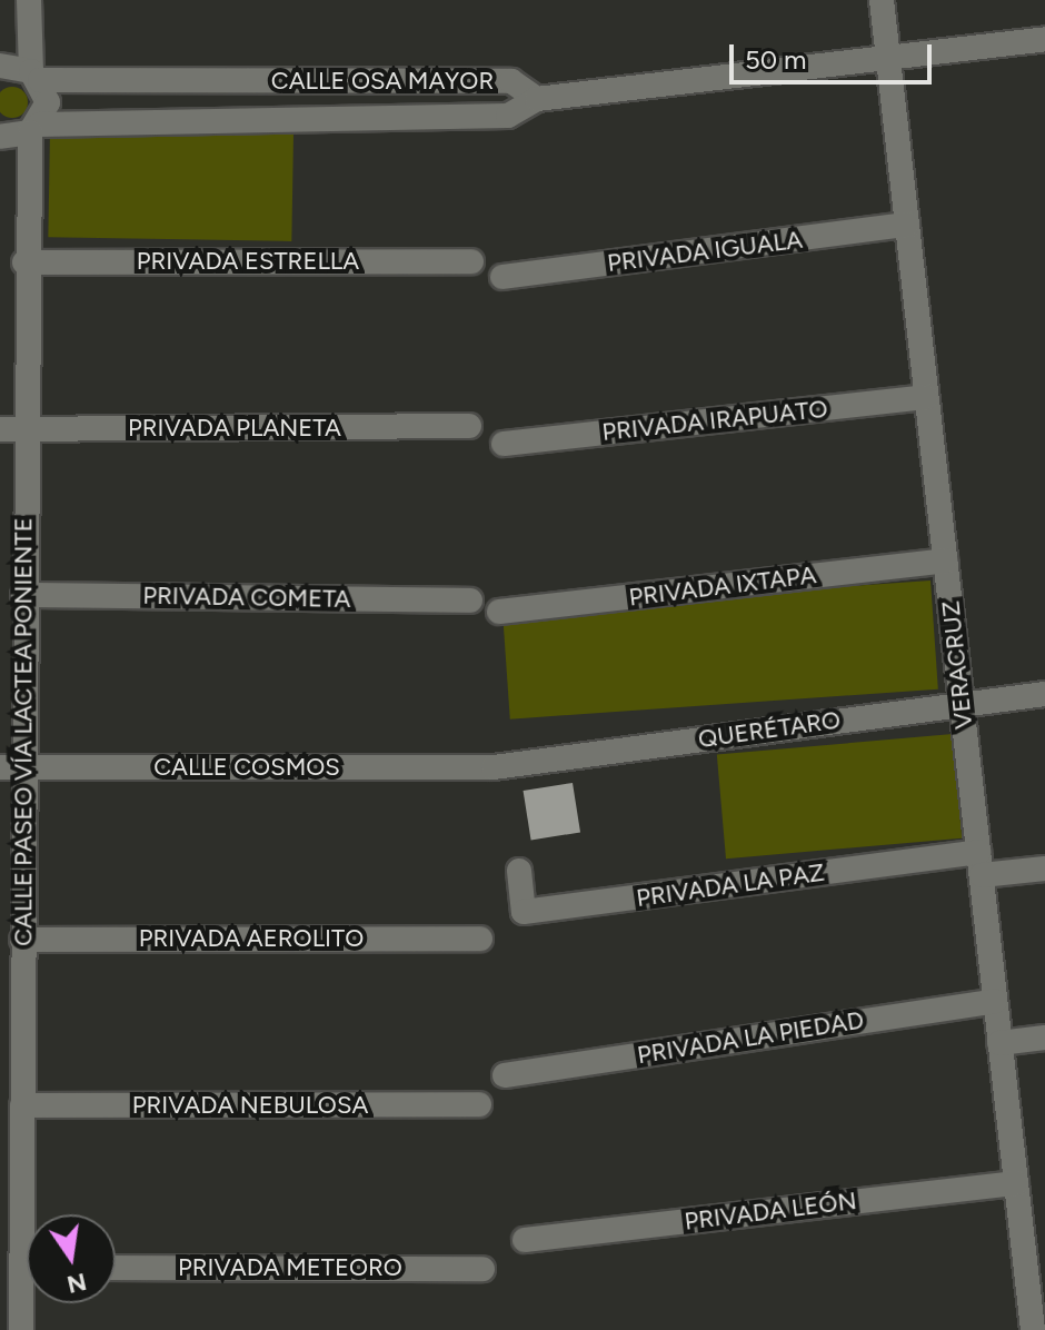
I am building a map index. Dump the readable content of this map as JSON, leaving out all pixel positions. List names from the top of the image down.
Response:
{
  "streets": {
    "street": [
      "CALLE OSA MAYOR",
      "PRIVADA IGUALA",
      "PRIVADA ESTRELLA",
      "PRIVADA IRAPUATO",
      "PRIVADA PLANETA",
      "PRIVADA IXTAPA",
      "PRIVADA COMETA",
      "VERACRUZ",
      "QUERÉTARO",
      "CALLE PASEO VÍA LACTEA PONIENTE",
      "CALLE COSMOS",
      "PRIVADA LA PAZ",
      "PRIVADA AEROLITO",
      "PRIVADA LA PIEDAD",
      "PRIVADA NEBULOSA",
      "PRIVADA LEÓN",
      "PRIVADA METEORO"
    ]
  },
  "crossings": [
    ["CALLE OSA MAYOR", "CALLE PASEO VÍA LACTEA PONIENTE"],
    ["PRIVADA IGUALA", "VERACRUZ"],
    ["PRIVADA ESTRELLA", "CALLE PASEO VÍA LACTEA PONIENTE"],
    ["PRIVADA IRAPUATO", "VERACRUZ"],
    ["PRIVADA PLANETA", "CALLE PASEO VÍA LACTEA PONIENTE"],
    ["PRIVADA IXTAPA", "VERACRUZ"],
    ["PRIVADA COMETA", "CALLE PASEO VÍA LACTEA PONIENTE"],
    ["VERACRUZ", "QUERÉTARO"],
    ["VERACRUZ", "PRIVADA LA PAZ"],
    ["VERACRUZ", "PRIVADA LA PIEDAD"],
    ["VERACRUZ", "PRIVADA LEÓN"],
    ["QUERÉTARO", "CALLE COSMOS"],
    ["CALLE PASEO VÍA LACTEA PONIENTE", "CALLE COSMOS"],
    ["CALLE PASEO VÍA LACTEA PONIENTE", "PRIVADA AEROLITO"],
    ["CALLE PASEO VÍA LACTEA PONIENTE", "PRIVADA NEBULOSA"]
  ],
  "scale_bar": "50 m",
  "north": "bottom"
}
